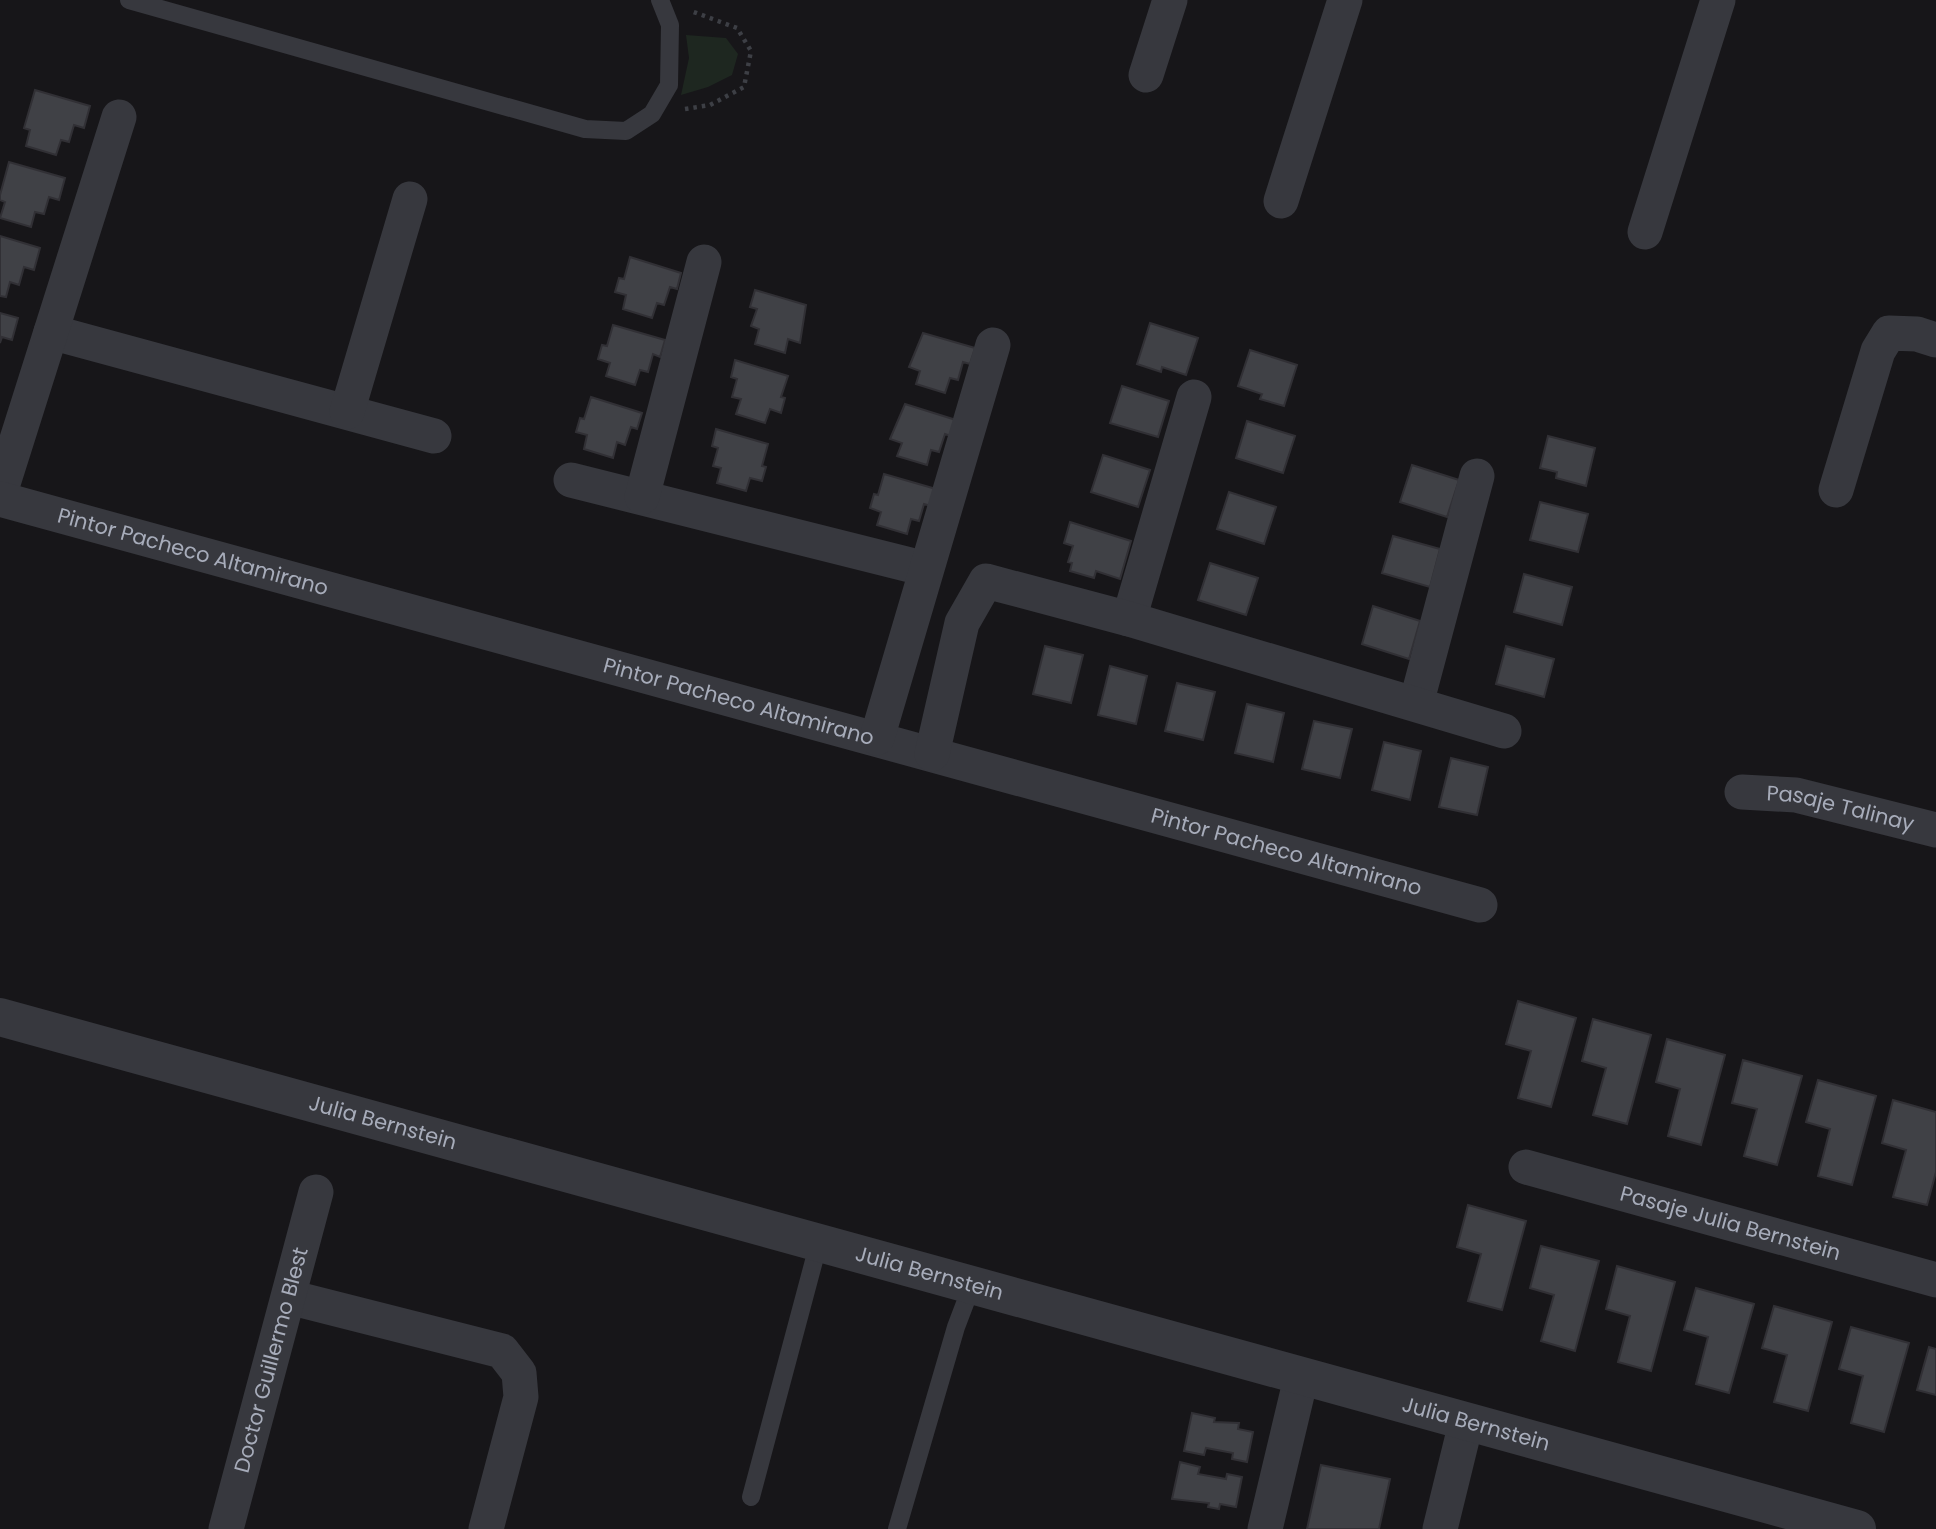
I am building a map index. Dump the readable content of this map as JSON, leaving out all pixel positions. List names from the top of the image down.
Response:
{
  "streets": {
    "street": [
      "Pintor Pacheco Altamirano",
      "Pasaje Talinay",
      "Julia Bernstein",
      "Pasaje Julia Bernstein",
      "Doctor Guillermo Blest"
    ]
  }
}
